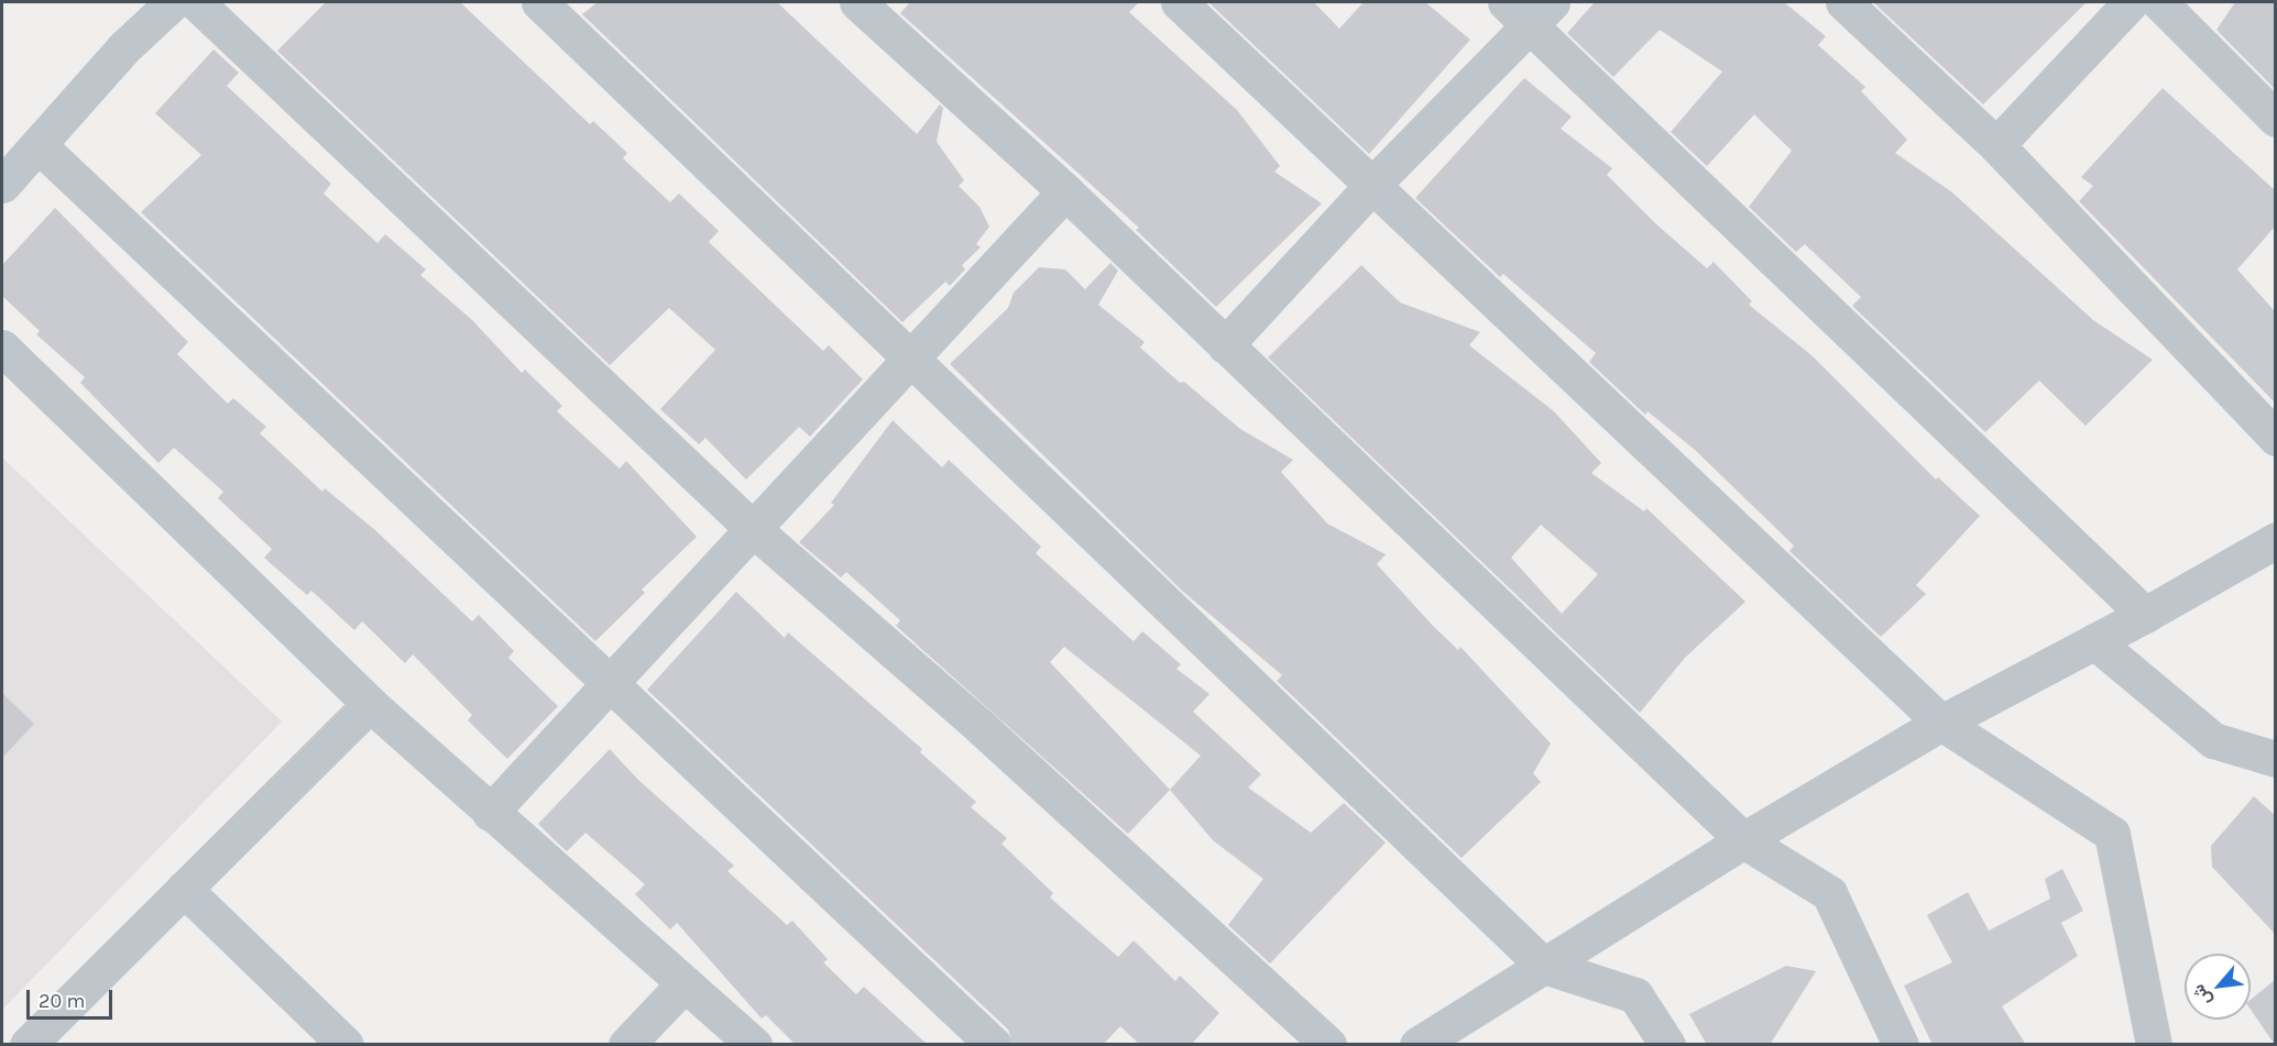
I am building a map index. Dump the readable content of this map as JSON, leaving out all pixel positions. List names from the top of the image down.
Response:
{
  "scale_bar": "20 m",
  "north": "bottom left"
}
